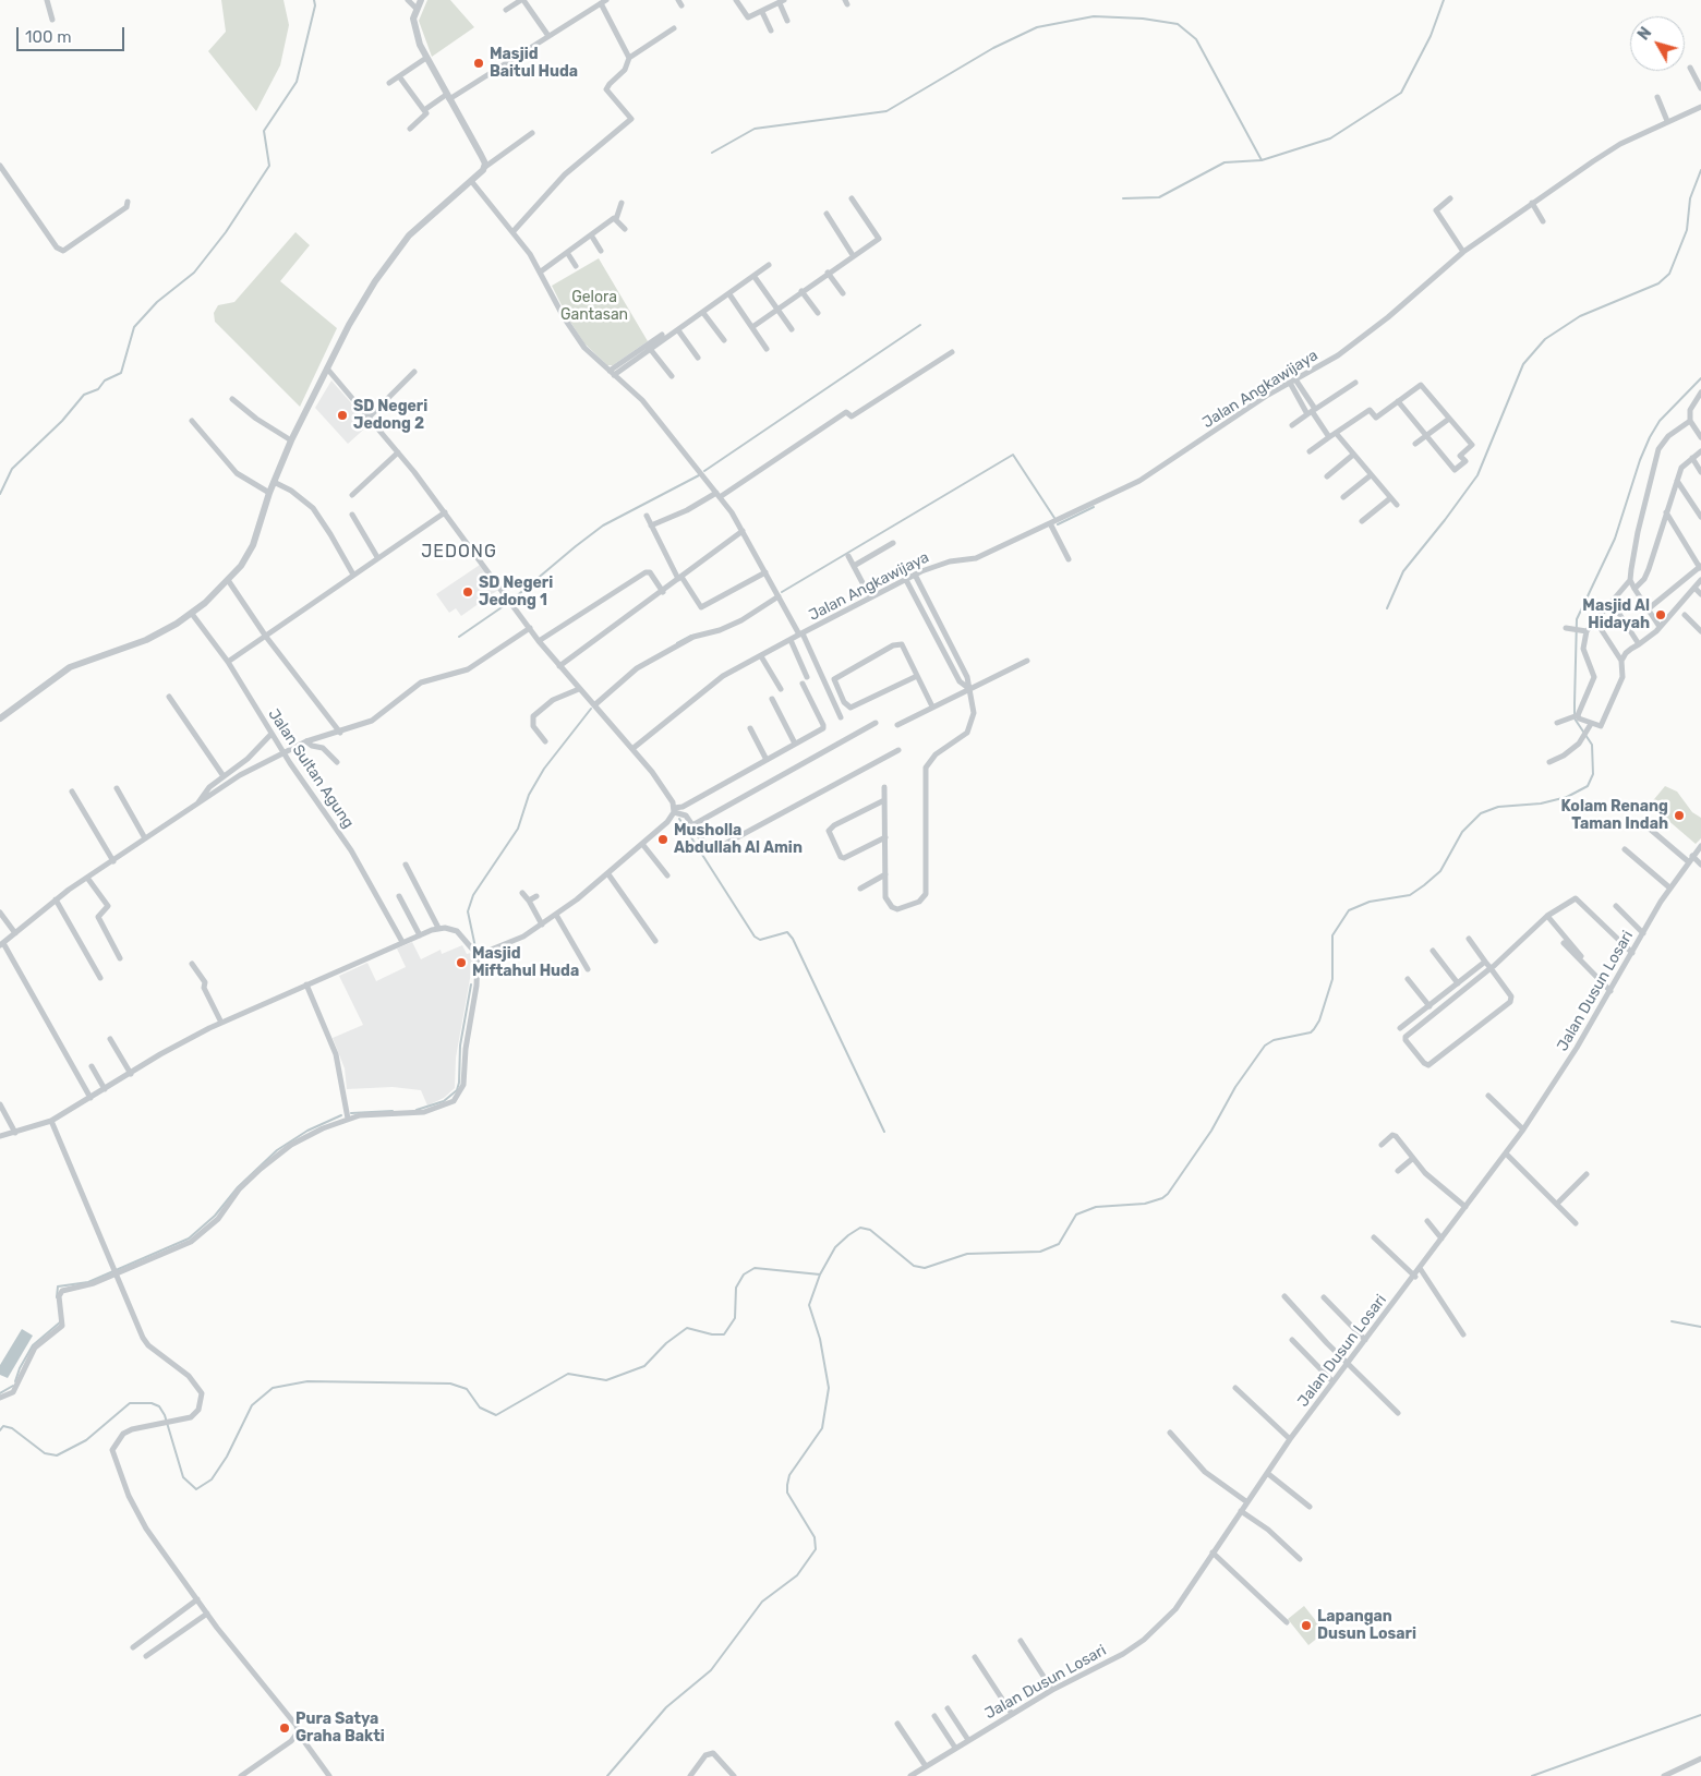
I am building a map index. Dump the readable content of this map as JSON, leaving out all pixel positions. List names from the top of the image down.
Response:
{
  "streets": {
    "street": ["Jalan Angkawijaya", "Jalan Sultan Agung", "Jalan Dusun Losari"]
  },
  "districts": ["JEDONG"],
  "parks": ["Gelora Gantasan"],
  "places": [
    "Masjid Baitul Huda",
    "SD Negeri Jedong 2",
    "SD Negeri Jedong 1",
    "Masjid Al Hidayah",
    "Kolam Renang Taman Indah",
    "Musholla Abdullah Al Amin",
    "Masjid Miftahul Huda",
    "Lapangan Dusun Losari",
    "Pura Satya Graha Bakti"
  ],
  "scale_bar": "100 m",
  "north": "top left"
}
